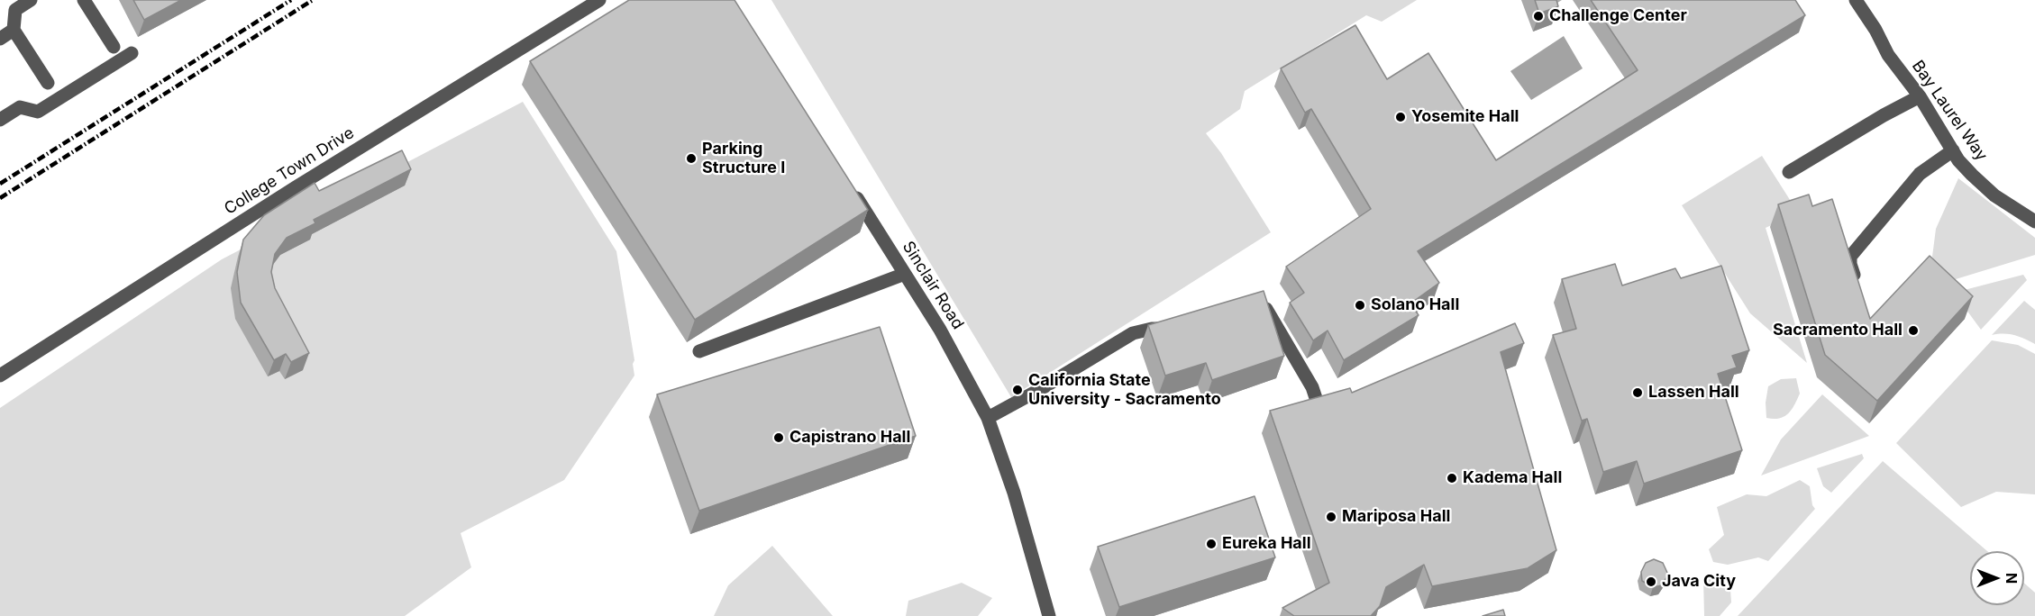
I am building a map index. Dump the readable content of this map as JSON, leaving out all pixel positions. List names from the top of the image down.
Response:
{
  "streets": {
    "street": ["Bay Laurel Way", "College Town Drive", "Sinclair Road"]
  },
  "places": [
    "Challenge Center",
    "Yosemite Hall",
    "Parking Structure I",
    "Solano Hall",
    "Sacramento Hall",
    "California State University - Sacramento",
    "Lassen Hall",
    "Capistrano Hall",
    "Kadema Hall",
    "Mariposa Hall",
    "Eureka Hall",
    "Java City"
  ],
  "north": "right"
}
